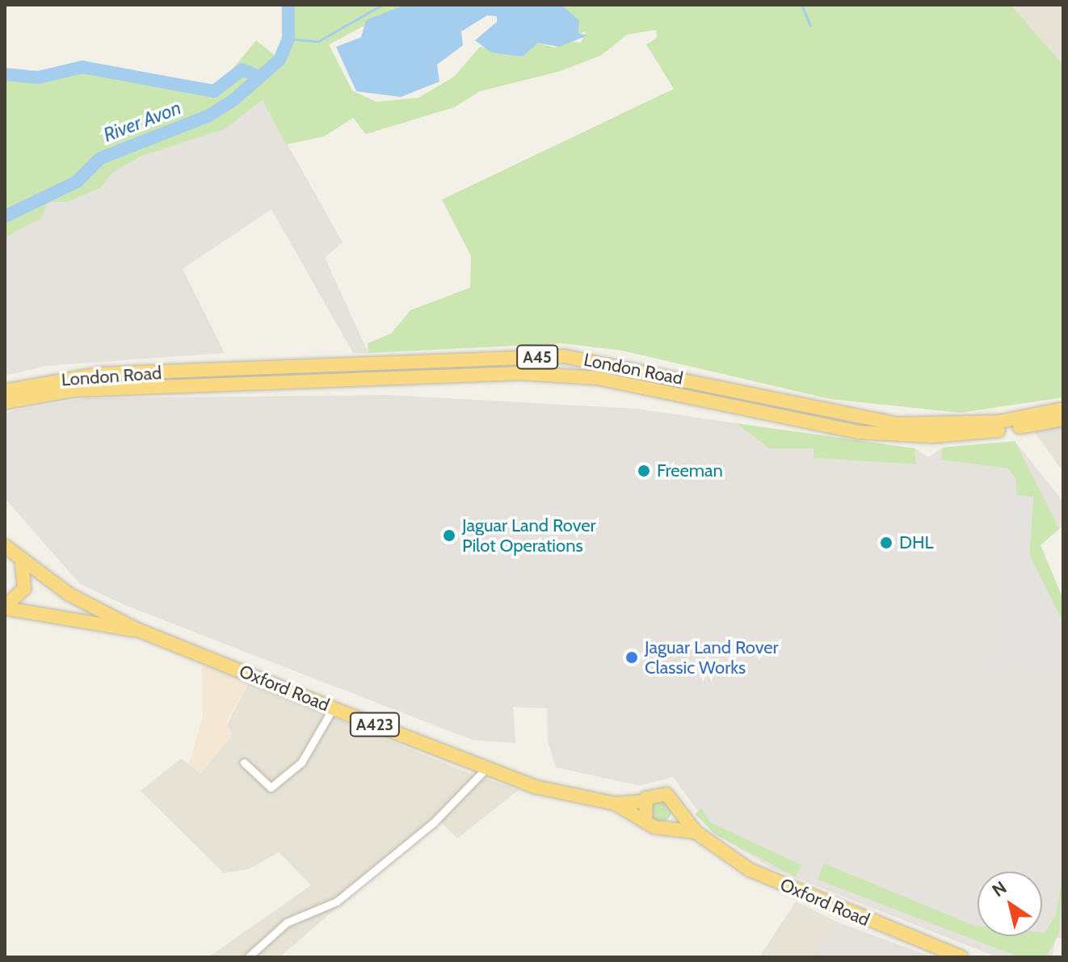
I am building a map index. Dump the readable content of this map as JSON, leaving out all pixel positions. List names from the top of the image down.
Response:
{
  "streets": {
    "highway": [
      "A45",
      "London Road",
      "Oxford Road",
      "A423"
    ]
  },
  "water": ["River Avon"],
  "places": [
    "Freeman",
    "Jaguar Land Rover Pilot Operations",
    "DHL",
    "Jaguar Land Rover Classic Works"
  ],
  "north": "top left"
}
